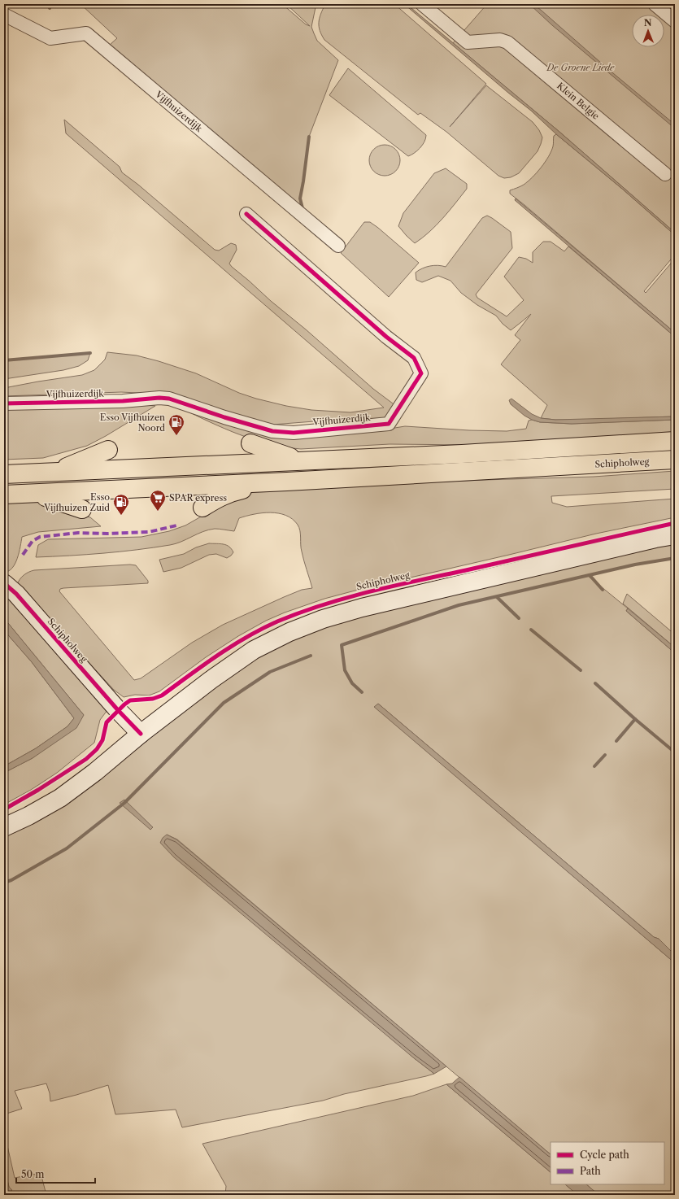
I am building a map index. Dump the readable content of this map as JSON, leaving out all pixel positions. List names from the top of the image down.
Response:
{
  "streets": {
    "highway": ["Schipholweg"],
    "street": ["Klein Belgie", "Vijfhuizerdijk"]
  },
  "parks": ["De Groene Liede"],
  "places": {
    "fuel station": ["Esso Vijfhuizen Noord", "Esso Vijfhuizen Zuid"],
    "supermarket": ["SPAR express"]
  },
  "legend": ["Cycle path", "Path"],
  "scale_bar": "50 m",
  "north": "top"
}
